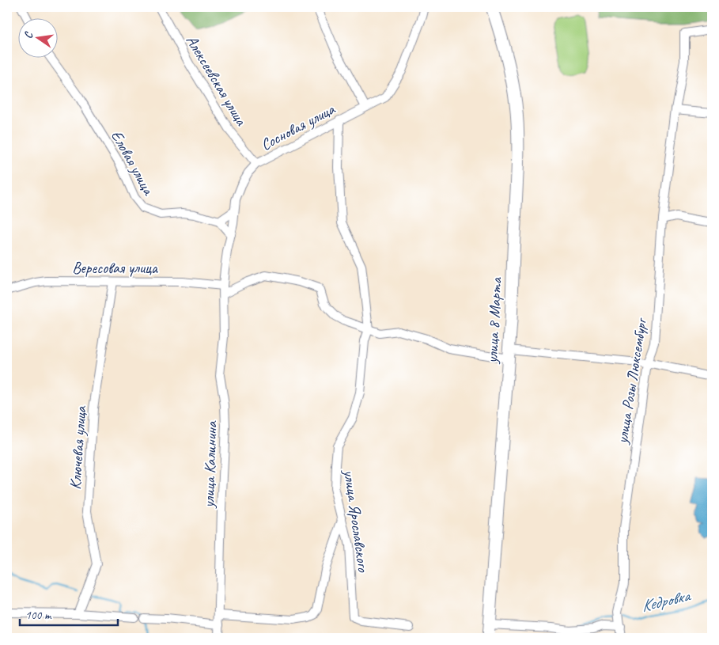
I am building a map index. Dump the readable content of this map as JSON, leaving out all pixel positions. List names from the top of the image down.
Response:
{
  "streets": {
    "main road": ["улица 8 Марта"],
    "street": [
      "Алексеевская улица",
      "Сосновая улица",
      "Еловая улица",
      "Вересовая улица",
      "улица Розы Люксембург",
      "Ключевая улица",
      "улица Калинина",
      "улица Ярославского"
    ]
  },
  "crossings": [
    ["Алексеевская улица", "Сосновая улица"],
    ["Сосновая улица", "Вересовая улица"],
    ["Сосновая улица", "улица Калинина"],
    ["Сосновая улица", "улица Ярославского"],
    ["Вересовая улица", "Ключевая улица"],
    ["Вересовая улица", "улица Калинина"]
  ],
  "water": ["Кедровка"],
  "scale_bar": "100 m",
  "north": "left"
}
